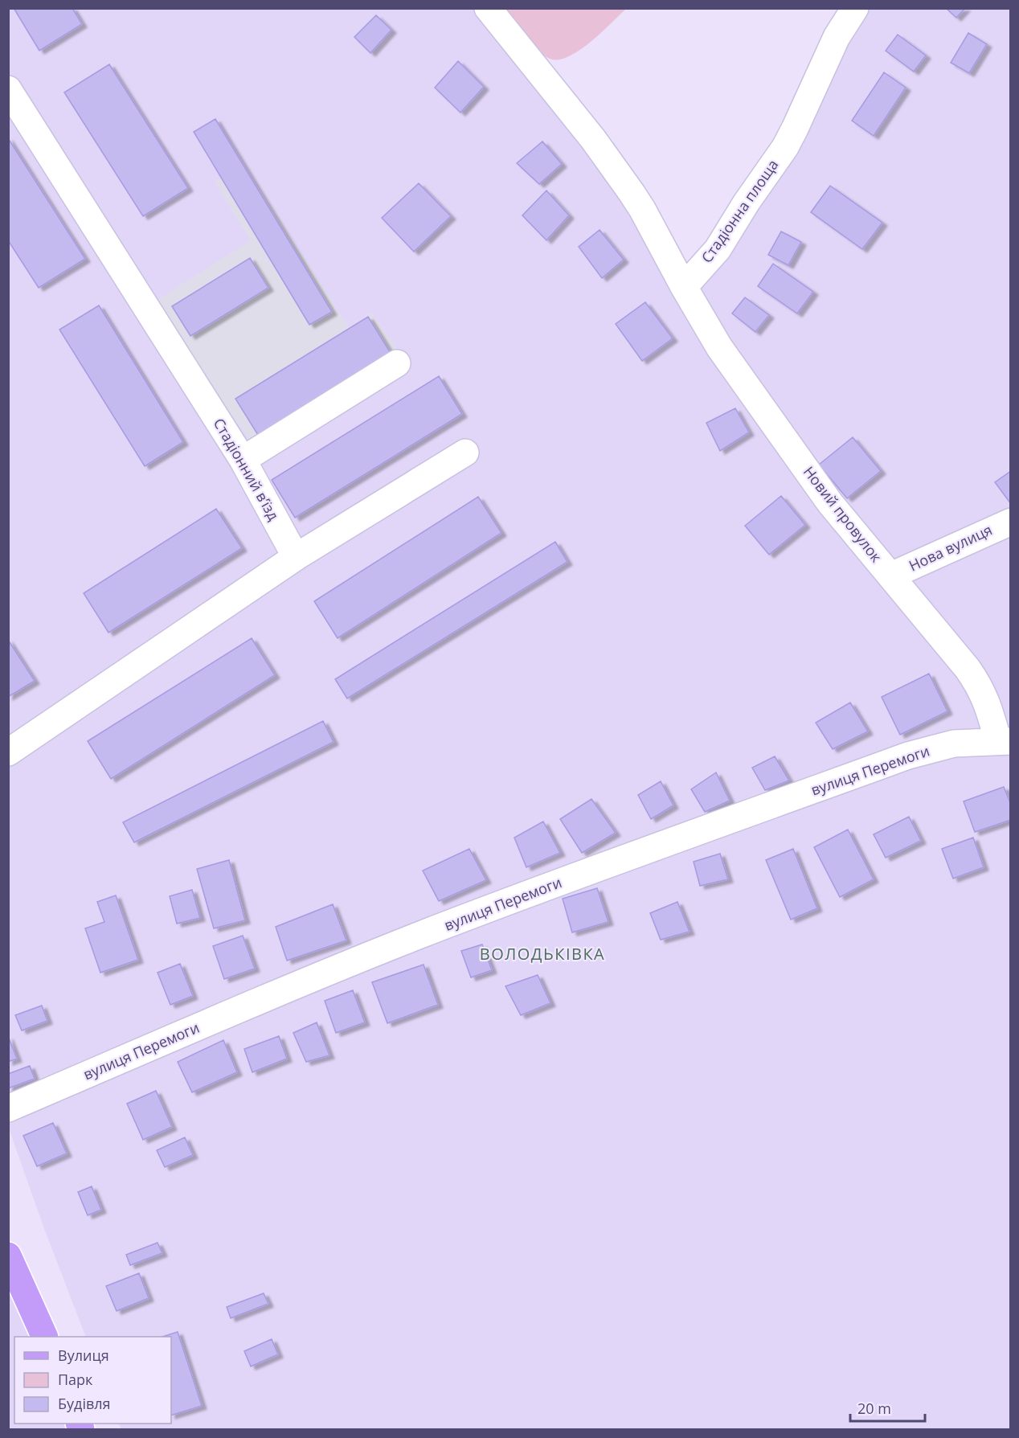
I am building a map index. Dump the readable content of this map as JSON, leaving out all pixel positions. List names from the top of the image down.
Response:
{
  "streets": {
    "street": [
      "Стадіонна площа",
      "Стадіонний в’їзд",
      "Новий провулок",
      "Нова вулиця",
      "вулиця Перемоги"
    ]
  },
  "crossings": [
    ["Стадіонна площа", "Новий провулок"],
    ["Новий провулок", "Нова вулиця"],
    ["Новий провулок", "вулиця Перемоги"]
  ],
  "districts": ["ВОЛОДЬКІВКА"],
  "legend": ["Вулиця", "Парк", "Будівля"],
  "scale_bar": "20 m"
}
